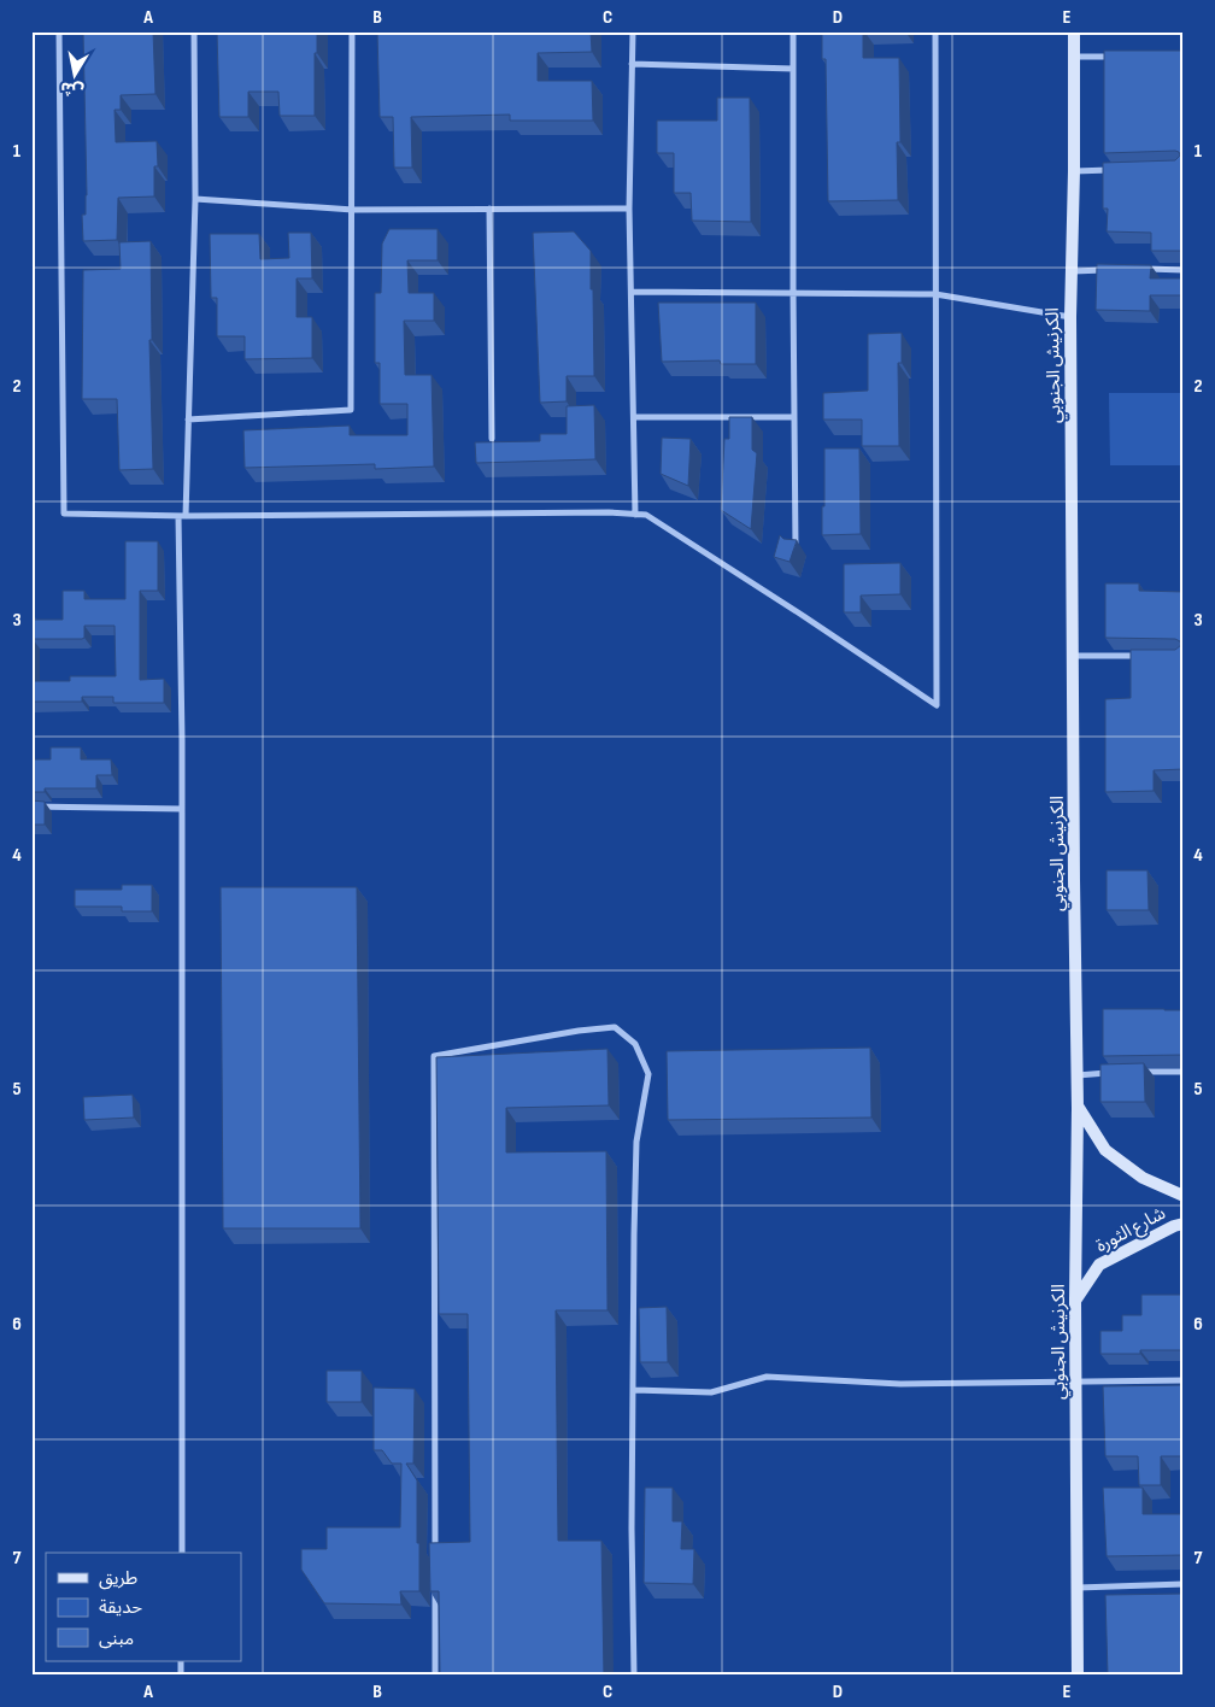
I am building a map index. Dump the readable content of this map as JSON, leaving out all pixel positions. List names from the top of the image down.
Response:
{
  "streets": {
    "main road": ["الكرنيش الجنوبي", "شارع الثورة"]
  },
  "crossings": [
    ["الكرنيش الجنوبي", "شارع الثورة"]
  ],
  "legend": ["طريق", "حديقة", "مبنى"],
  "north": "bottom",
  "grid": {
    "columns": [
      "A",
      "B",
      "C",
      "D",
      "E"
    ],
    "rows": [
      "1",
      "2",
      "3",
      "4",
      "5",
      "6",
      "7"
    ]
  }
}
